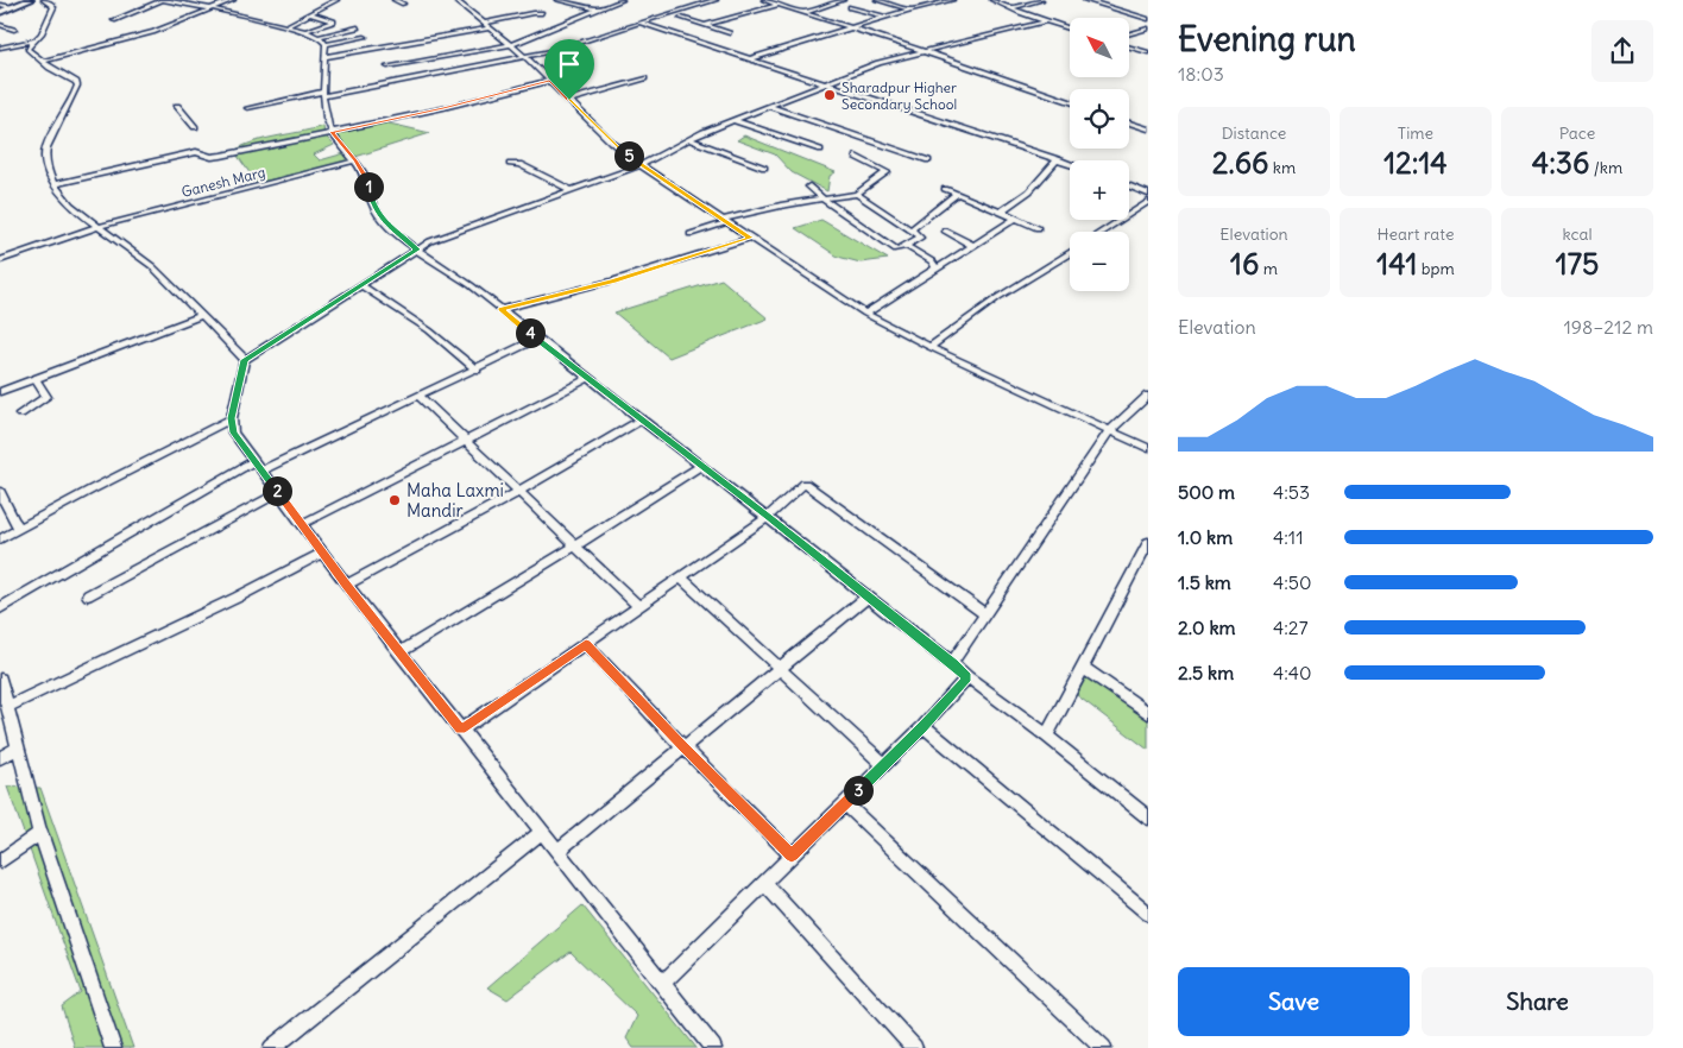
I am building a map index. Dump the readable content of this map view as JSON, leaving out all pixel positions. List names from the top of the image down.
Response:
{
  "streets": {
    "street": ["Ganesh Marg"]
  },
  "places": ["Sharadpur Higher Secondary School", "Maha Laxmi Mandir"],
  "north": "top left",
  "page": {
    "heading": ["Evening run", "18:03"],
    "map_buttons": ["+", "−"],
    "stats": [
      ["Distance", "2.66 km"],
      ["Time", "12:14"],
      ["Pace", "4:36 /km"],
      ["Elevation", "16 m"],
      ["Heart rate", "141 bpm"],
      ["kcal", "175"]
    ],
    "pins": [
      "5",
      "1",
      "4",
      "2",
      "3"
    ],
    "chart": ["Elevation", "198–212 m"],
    "list": [
      {
        "name": "500 m",
        "note": "4:53"
      },
      {
        "name": "1.0 km",
        "note": "4:11"
      },
      {
        "name": "1.5 km",
        "note": "4:50"
      },
      {
        "name": "2.0 km",
        "note": "4:27"
      },
      {
        "name": "2.5 km",
        "note": "4:40"
      }
    ],
    "buttons": ["Save", "Share"]
  }
}
